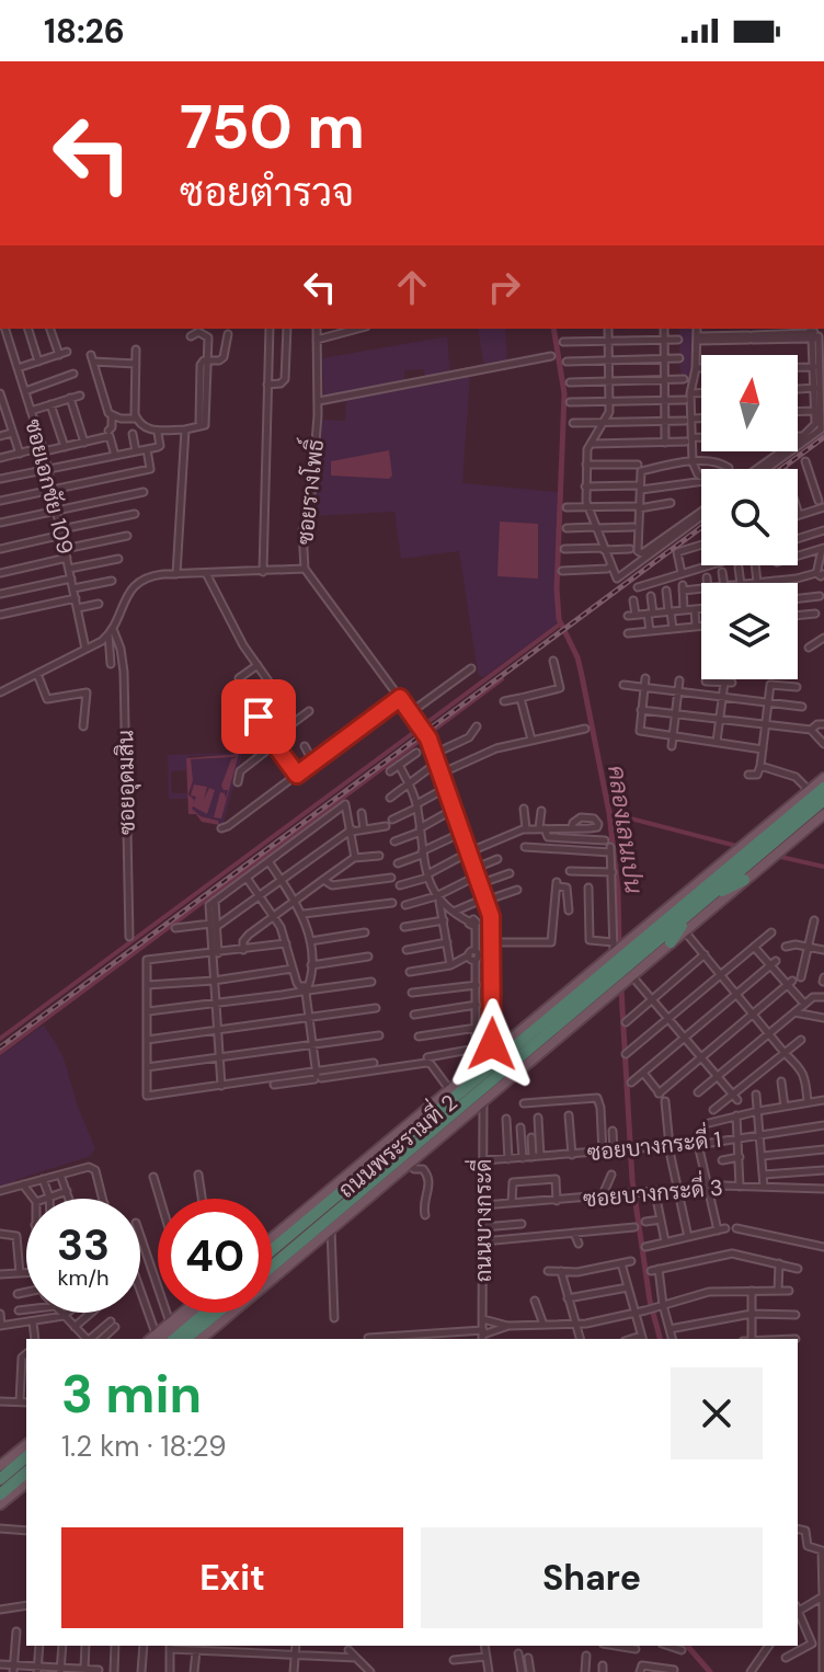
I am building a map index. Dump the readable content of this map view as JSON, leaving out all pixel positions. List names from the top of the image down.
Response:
{
  "streets": {
    "highway": ["ถนนพระรามที่ 2"],
    "street": [
      "ซอยเอกชัย 109",
      "ซอยรางโพธิ์",
      "ซอยอุดมสิน",
      "ซอยบางกระดี่ 1",
      "ซอยบางกระดี่ 3",
      "ถนนบางกระดี่"
    ]
  },
  "crossings": [
    ["ซอยรางโพธิ์", "ถนนพระรามที่ 2"],
    ["ถนนพระรามที่ 2", "ถนนบางกระดี่"],
    ["ซอยบางกระดี่ 1", "ถนนบางกระดี่"],
    ["ซอยบางกระดี่ 3", "ถนนบางกระดี่"]
  ],
  "water": ["คลองเลนเปน"],
  "north": "top",
  "page": {
    "status": "18:26",
    "turn": ["750 m", "ซอยตำรวจ"],
    "speed": "33 km/h",
    "limit": "40",
    "heading": ["3 min", "1.2 km · 18:29"],
    "buttons": ["Exit", "Share"]
  }
}
